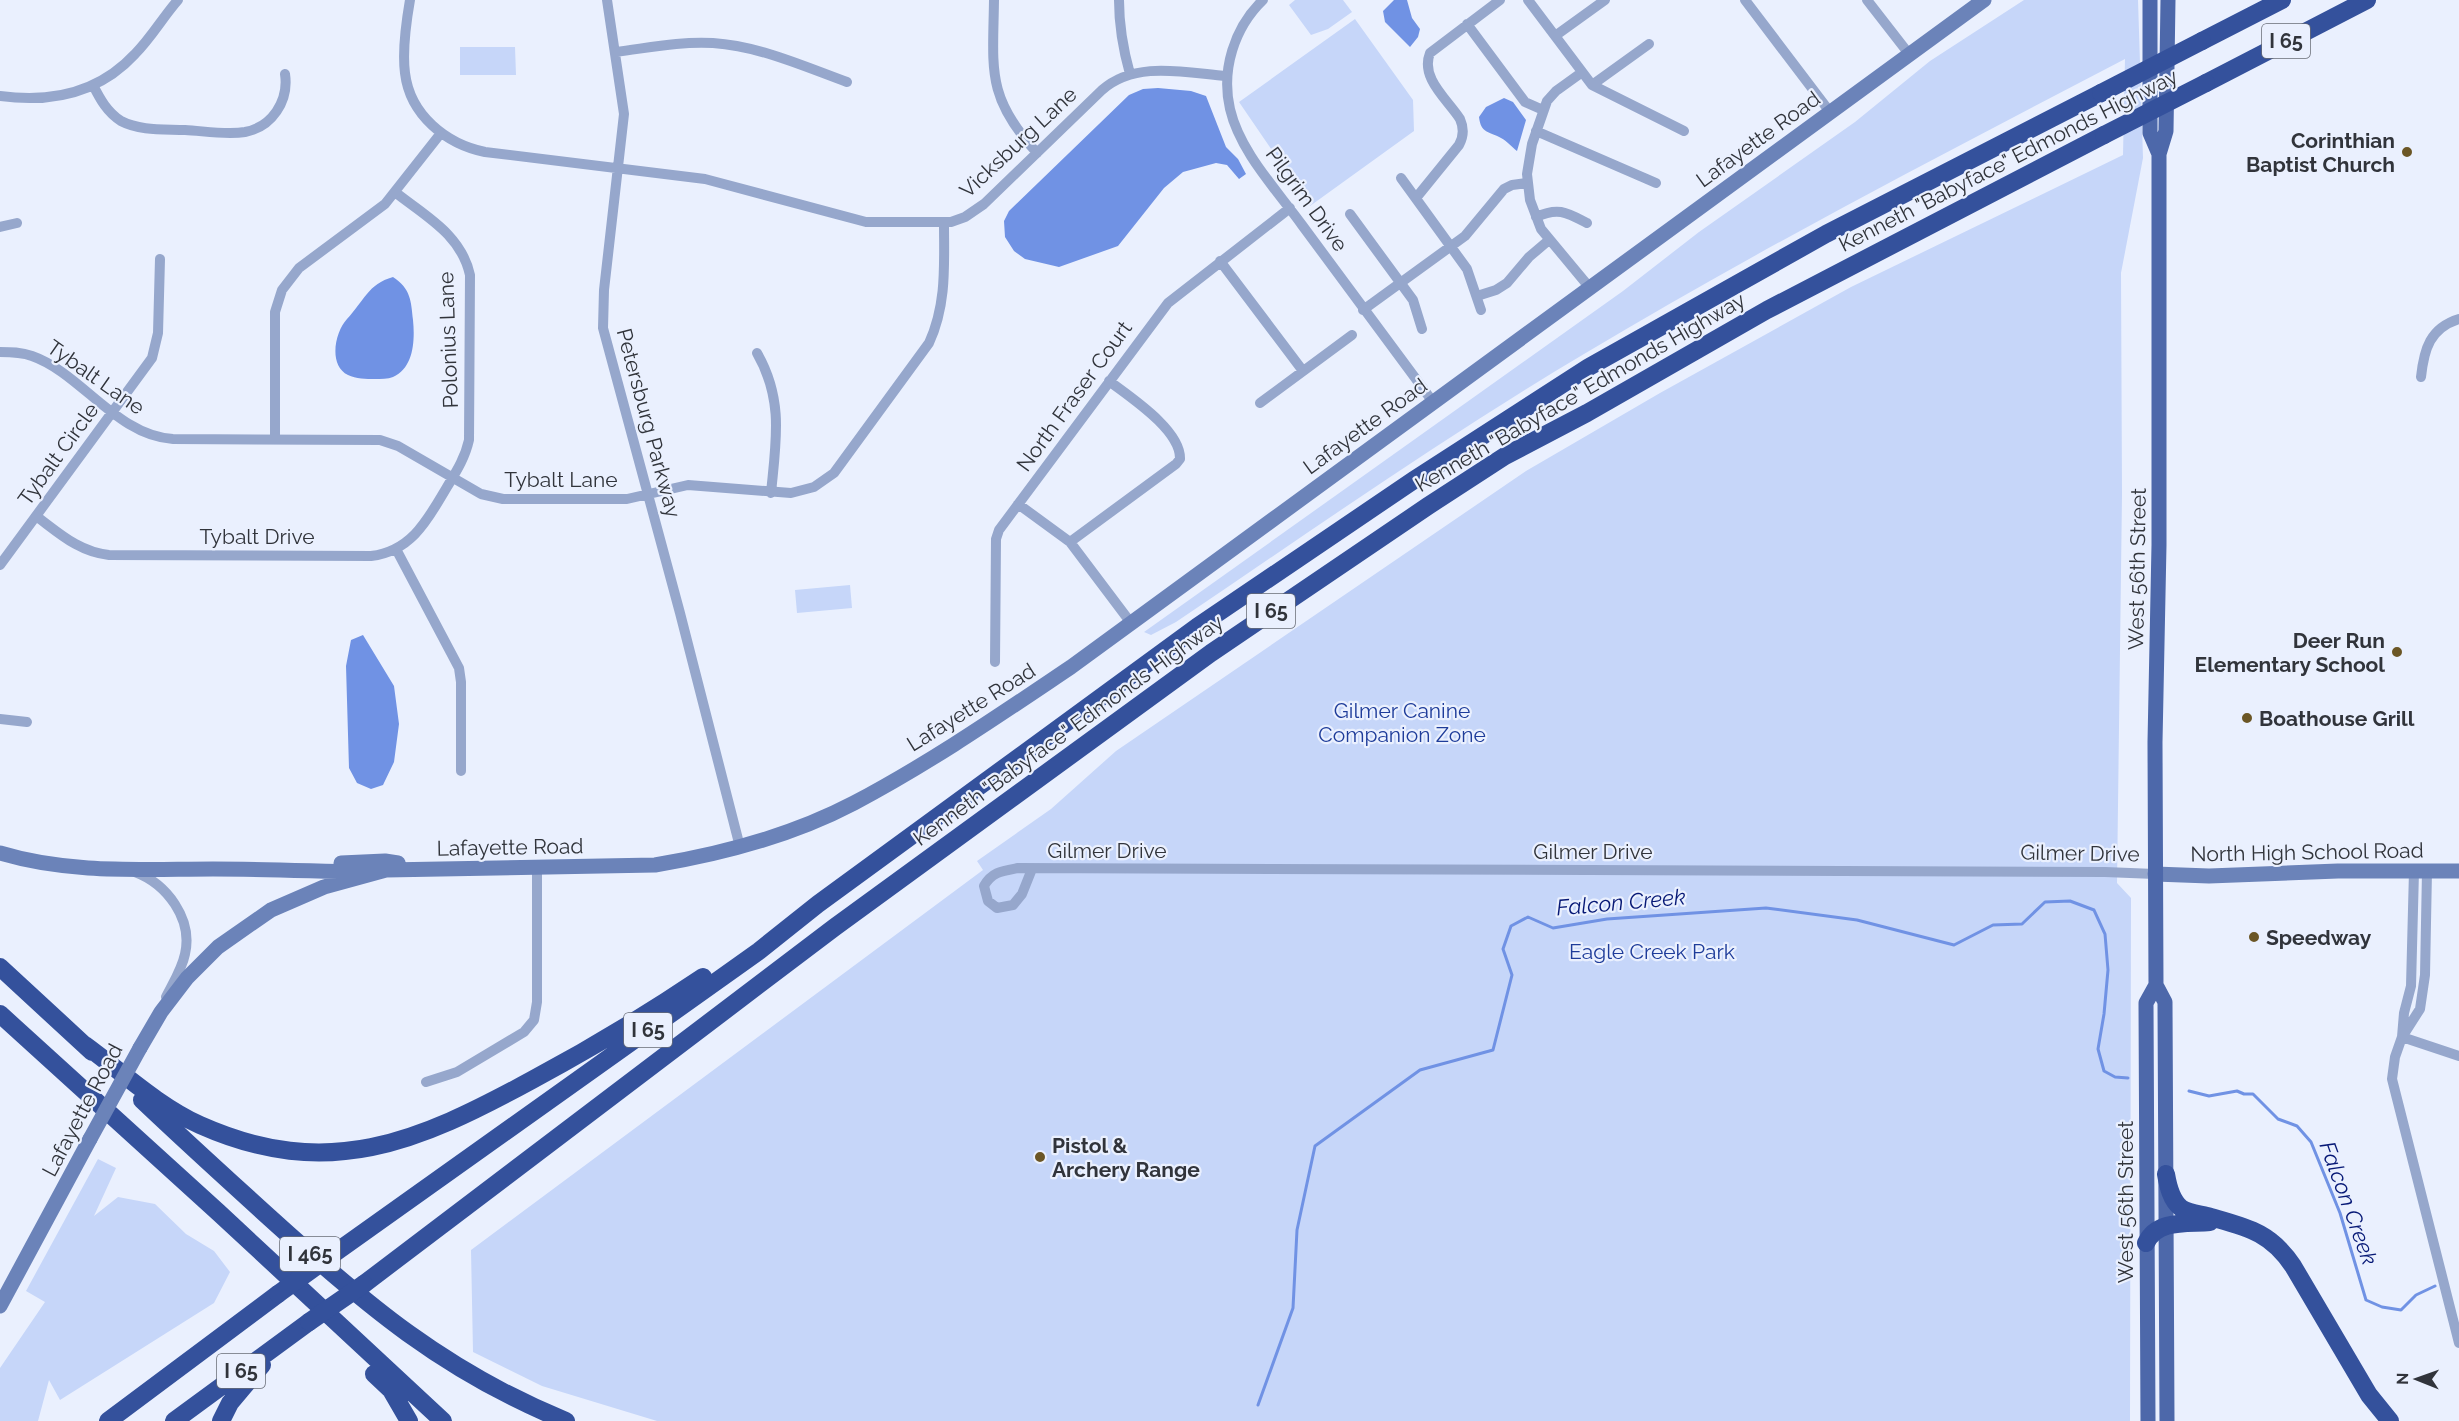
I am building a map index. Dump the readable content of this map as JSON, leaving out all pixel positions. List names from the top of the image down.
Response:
{
  "streets": {
    "highway": ["I 65", "Kenneth \"Babyface\" Edmonds Highway", "I 465"],
    "main road": ["Lafayette Road", "West 56th Street", "North High School Road"],
    "street": [
      "Vicksburg Lane",
      "Pilgrim Drive",
      "Polonius Lane",
      "Tybalt Lane",
      "North Fraser Court",
      "Petersburg Parkway",
      "Tybalt Circle",
      "Tybalt Drive",
      "Gilmer Drive"
    ]
  },
  "crossings": [
    ["Lafayette Road", "Pilgrim Drive"],
    ["Lafayette Road", "Petersburg Parkway"],
    ["Vicksburg Lane", "Pilgrim Drive"],
    ["Vicksburg Lane", "Tybalt Lane"],
    ["Vicksburg Lane", "Petersburg Parkway"],
    ["Pilgrim Drive", "North Fraser Court"],
    ["Polonius Lane", "Tybalt Lane"],
    ["Polonius Lane", "Tybalt Drive"],
    ["Tybalt Lane", "Petersburg Parkway"],
    ["Tybalt Lane", "Tybalt Circle"],
    ["Tybalt Lane", "Tybalt Drive"],
    ["Tybalt Circle", "Tybalt Drive"],
    ["West 56th Street", "Gilmer Drive"],
    ["West 56th Street", "North High School Road"],
    ["Gilmer Drive", "North High School Road"]
  ],
  "water": ["Falcon Creek"],
  "parks": ["Gilmer Canine Companion Zone", "Eagle Creek Park"],
  "places": [
    "Corinthian Baptist Church",
    "Deer Run Elementary School",
    "Boathouse Grill",
    "Speedway",
    "Pistol & Archery Range"
  ],
  "north": "left"
}
